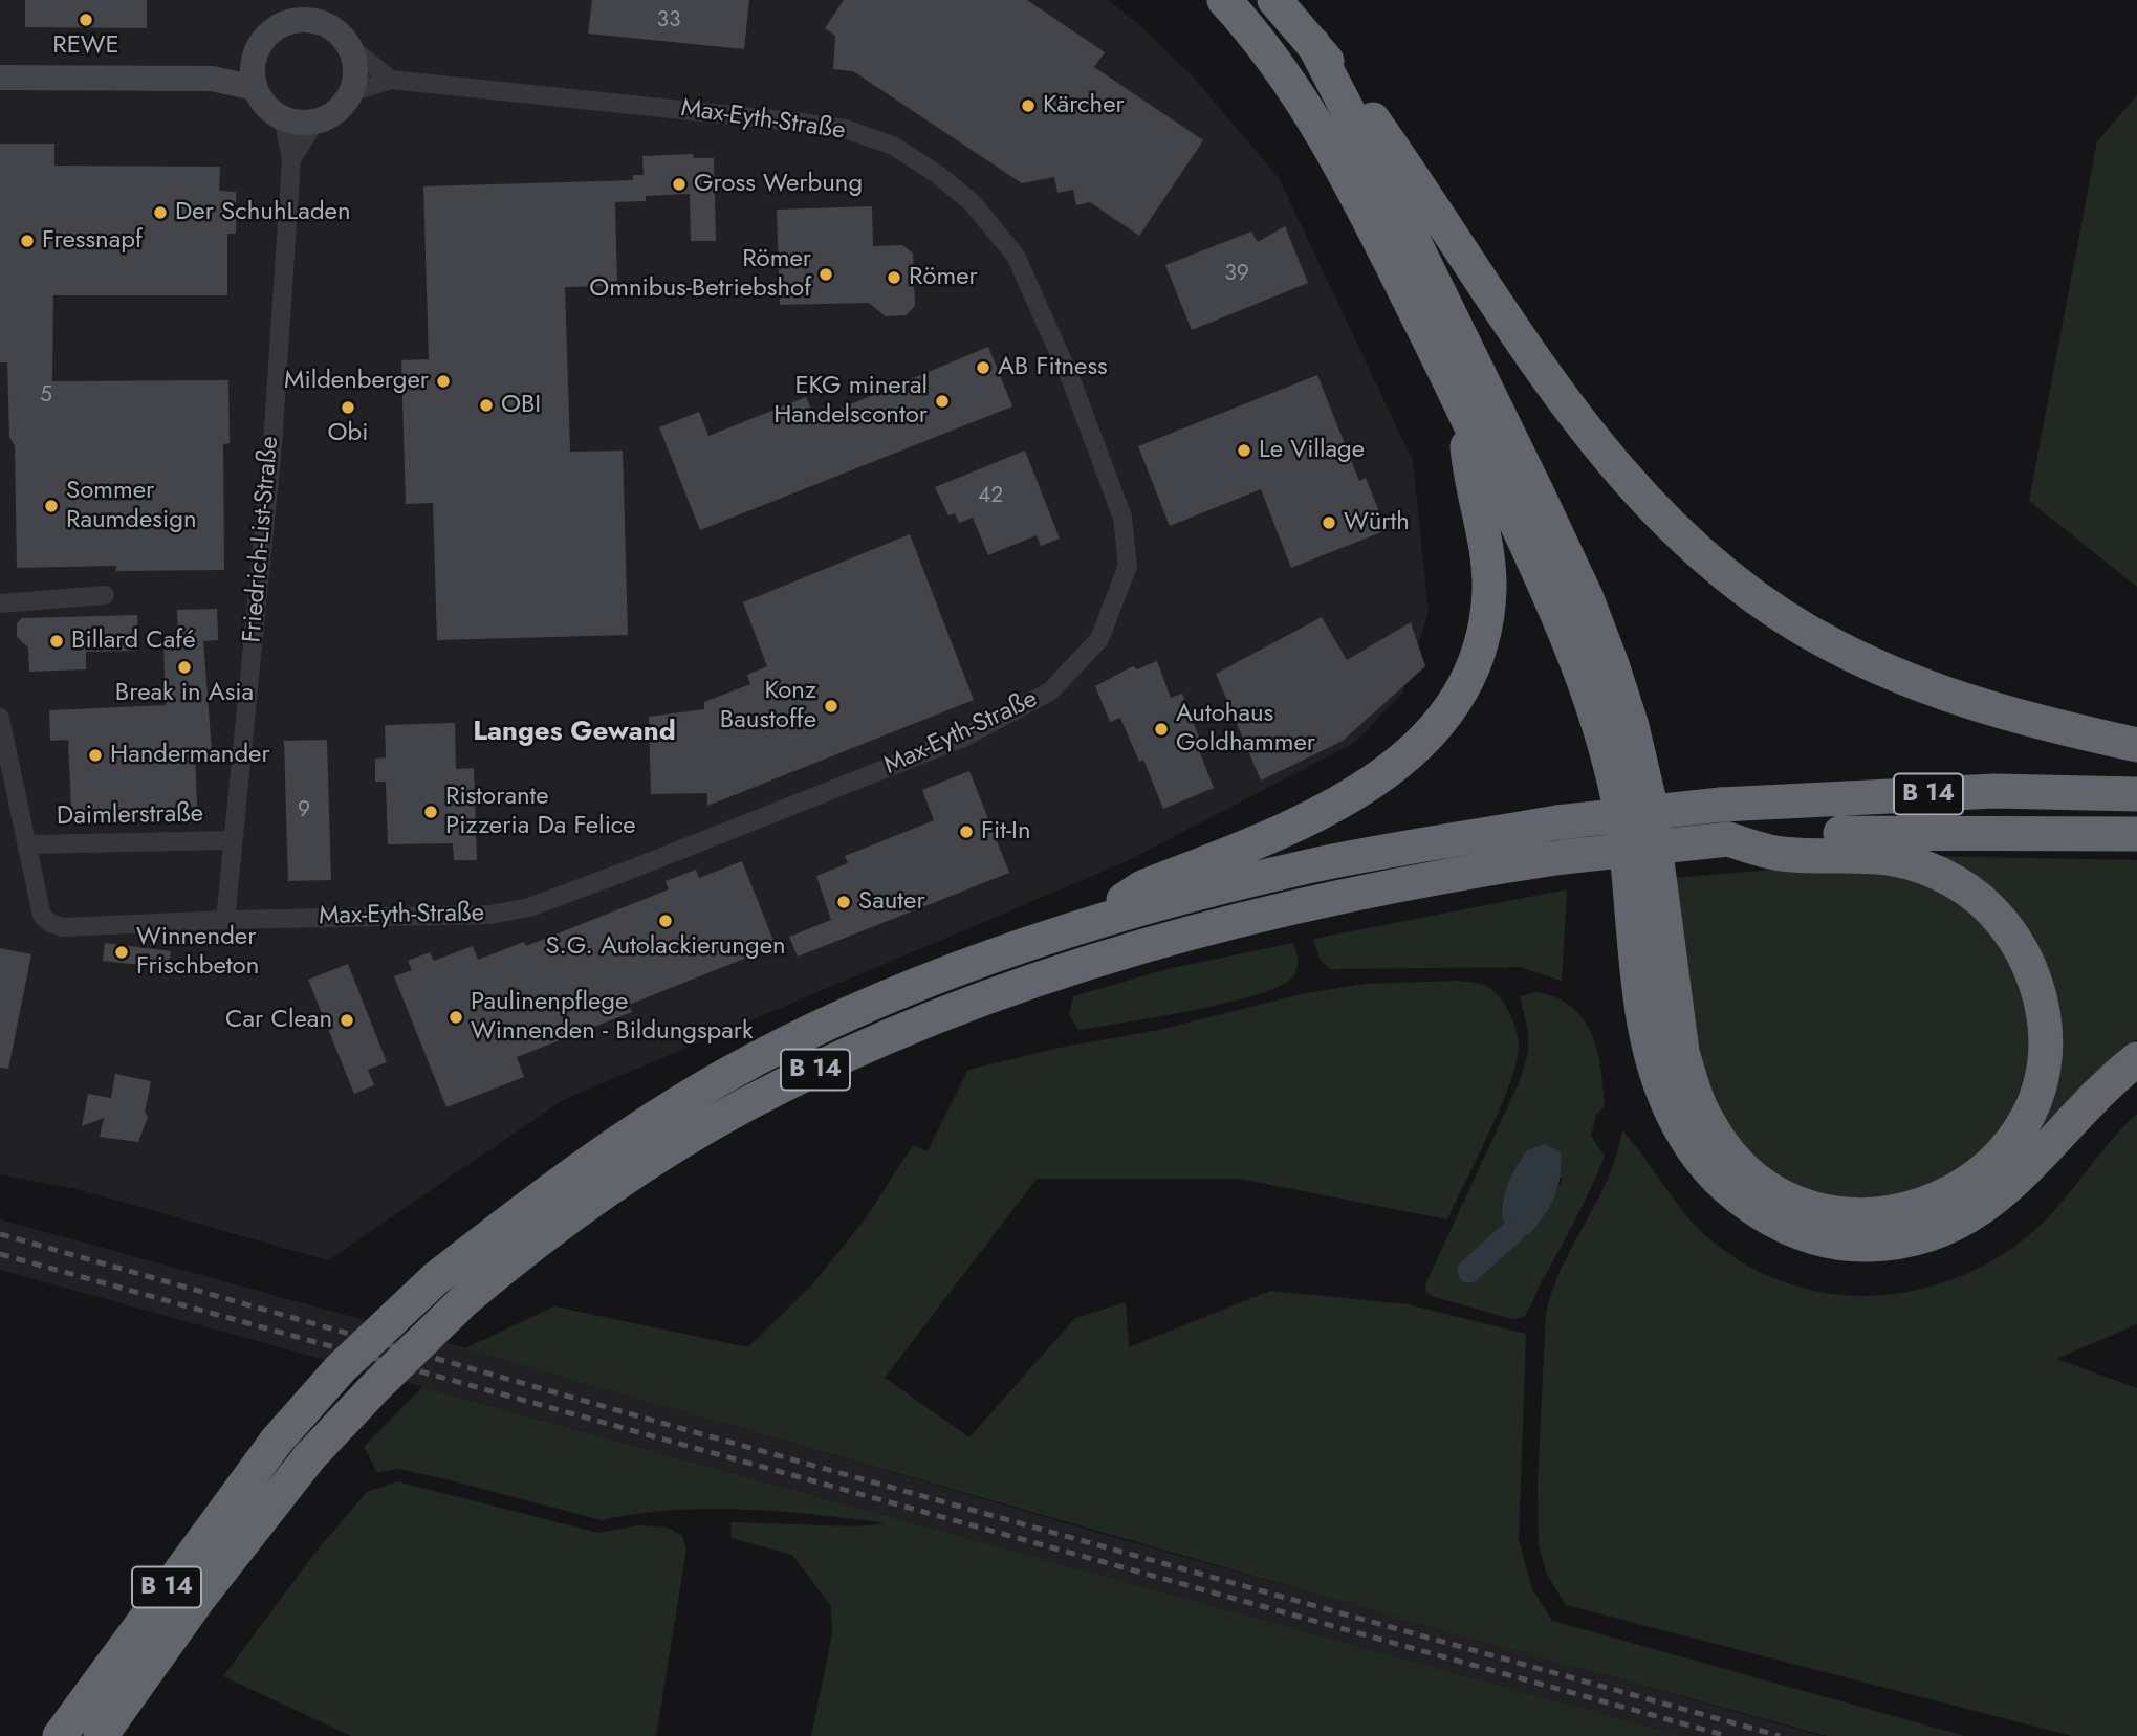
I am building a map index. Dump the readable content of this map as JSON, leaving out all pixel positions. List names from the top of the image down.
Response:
{
  "streets": {
    "highway": ["B 14"],
    "main road": ["Friedrich-List-Straße"],
    "street": ["Max-Eyth-Straße", "Daimlerstraße"]
  },
  "crossings": [
    ["Max-Eyth-Straße", "Friedrich-List-Straße"],
    ["Max-Eyth-Straße", "Daimlerstraße"],
    ["Friedrich-List-Straße", "Daimlerstraße"]
  ],
  "districts": ["Langes Gewand"],
  "places": [
    "REWE",
    "Kärcher",
    "Gross Werbung",
    "Der SchuhLaden",
    "Fressnapf",
    "Römer Omnibus-Betriebshof",
    "Römer",
    "AB Fitness",
    "Mildenberger",
    "EKG mineral Handelscontor",
    "OBI",
    "Obi",
    "Le Village",
    "Sommer Raumdesign",
    "Würth",
    "Billard Café",
    "Break in Asia",
    "Konz Baustoffe",
    "Autohaus Goldhammer",
    "Handermander",
    "Ristorante Pizzeria Da Felice",
    "Fit-In",
    "Sauter",
    "S.G. Autolackierungen",
    "Winnender Frischbeton",
    "Paulinenpflege Winnenden - Bildungspark",
    "Car Clean"
  ],
  "house_numbers": [
    "33",
    "39",
    "5",
    "42",
    "9"
  ]
}
